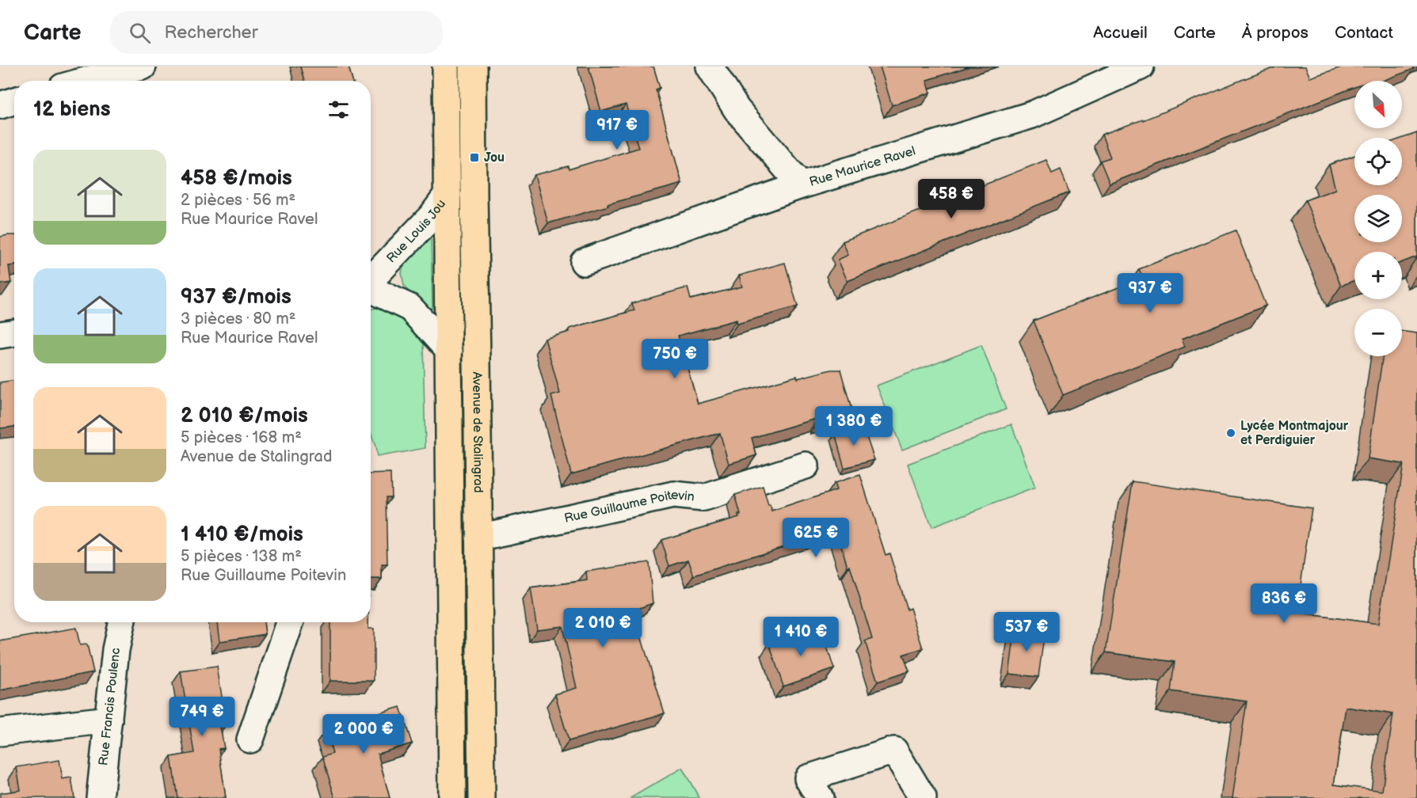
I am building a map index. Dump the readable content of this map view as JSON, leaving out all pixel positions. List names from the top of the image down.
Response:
{
  "streets": {
    "main road": ["Avenue de Stalingrad"],
    "street": [
      "Rue Maurice Ravel",
      "Rue Louis Jou",
      "Rue Guillaume Poitevin",
      "Rue Francis Poulenc"
    ]
  },
  "crossings": [
    ["Avenue de Stalingrad", "Rue Guillaume Poitevin"]
  ],
  "places": {
    "transit": ["Jou"],
    "other": ["Lycée Montmajour et Perdiguier"]
  },
  "north": "bottom right",
  "page": {
    "header": "Carte",
    "search": "Rechercher",
    "nav": [
      "Accueil",
      "Carte",
      "À propos",
      "Contact"
    ],
    "map_buttons": ["+", "−"],
    "heading": "12 biens",
    "price": [
      "917 €",
      "458 €",
      "937 €",
      "750 €",
      "1 380 €",
      "625 €",
      "836 €",
      "2 010 €",
      "537 €",
      "1 410 €",
      "749 €",
      "2 000 €"
    ],
    "list": [
      {
        "name": "458 €/mois",
        "note": "2 pièces · 56 m² · Rue Maurice Ravel"
      },
      {
        "name": "937 €/mois",
        "note": "3 pièces · 80 m² · Rue Maurice Ravel"
      },
      {
        "name": "2 010 €/mois",
        "note": "5 pièces · 168 m² · Avenue de Stalingrad"
      },
      {
        "name": "1 410 €/mois",
        "note": "5 pièces · 138 m² · Rue Guillaume Poitevin"
      }
    ]
  }
}
